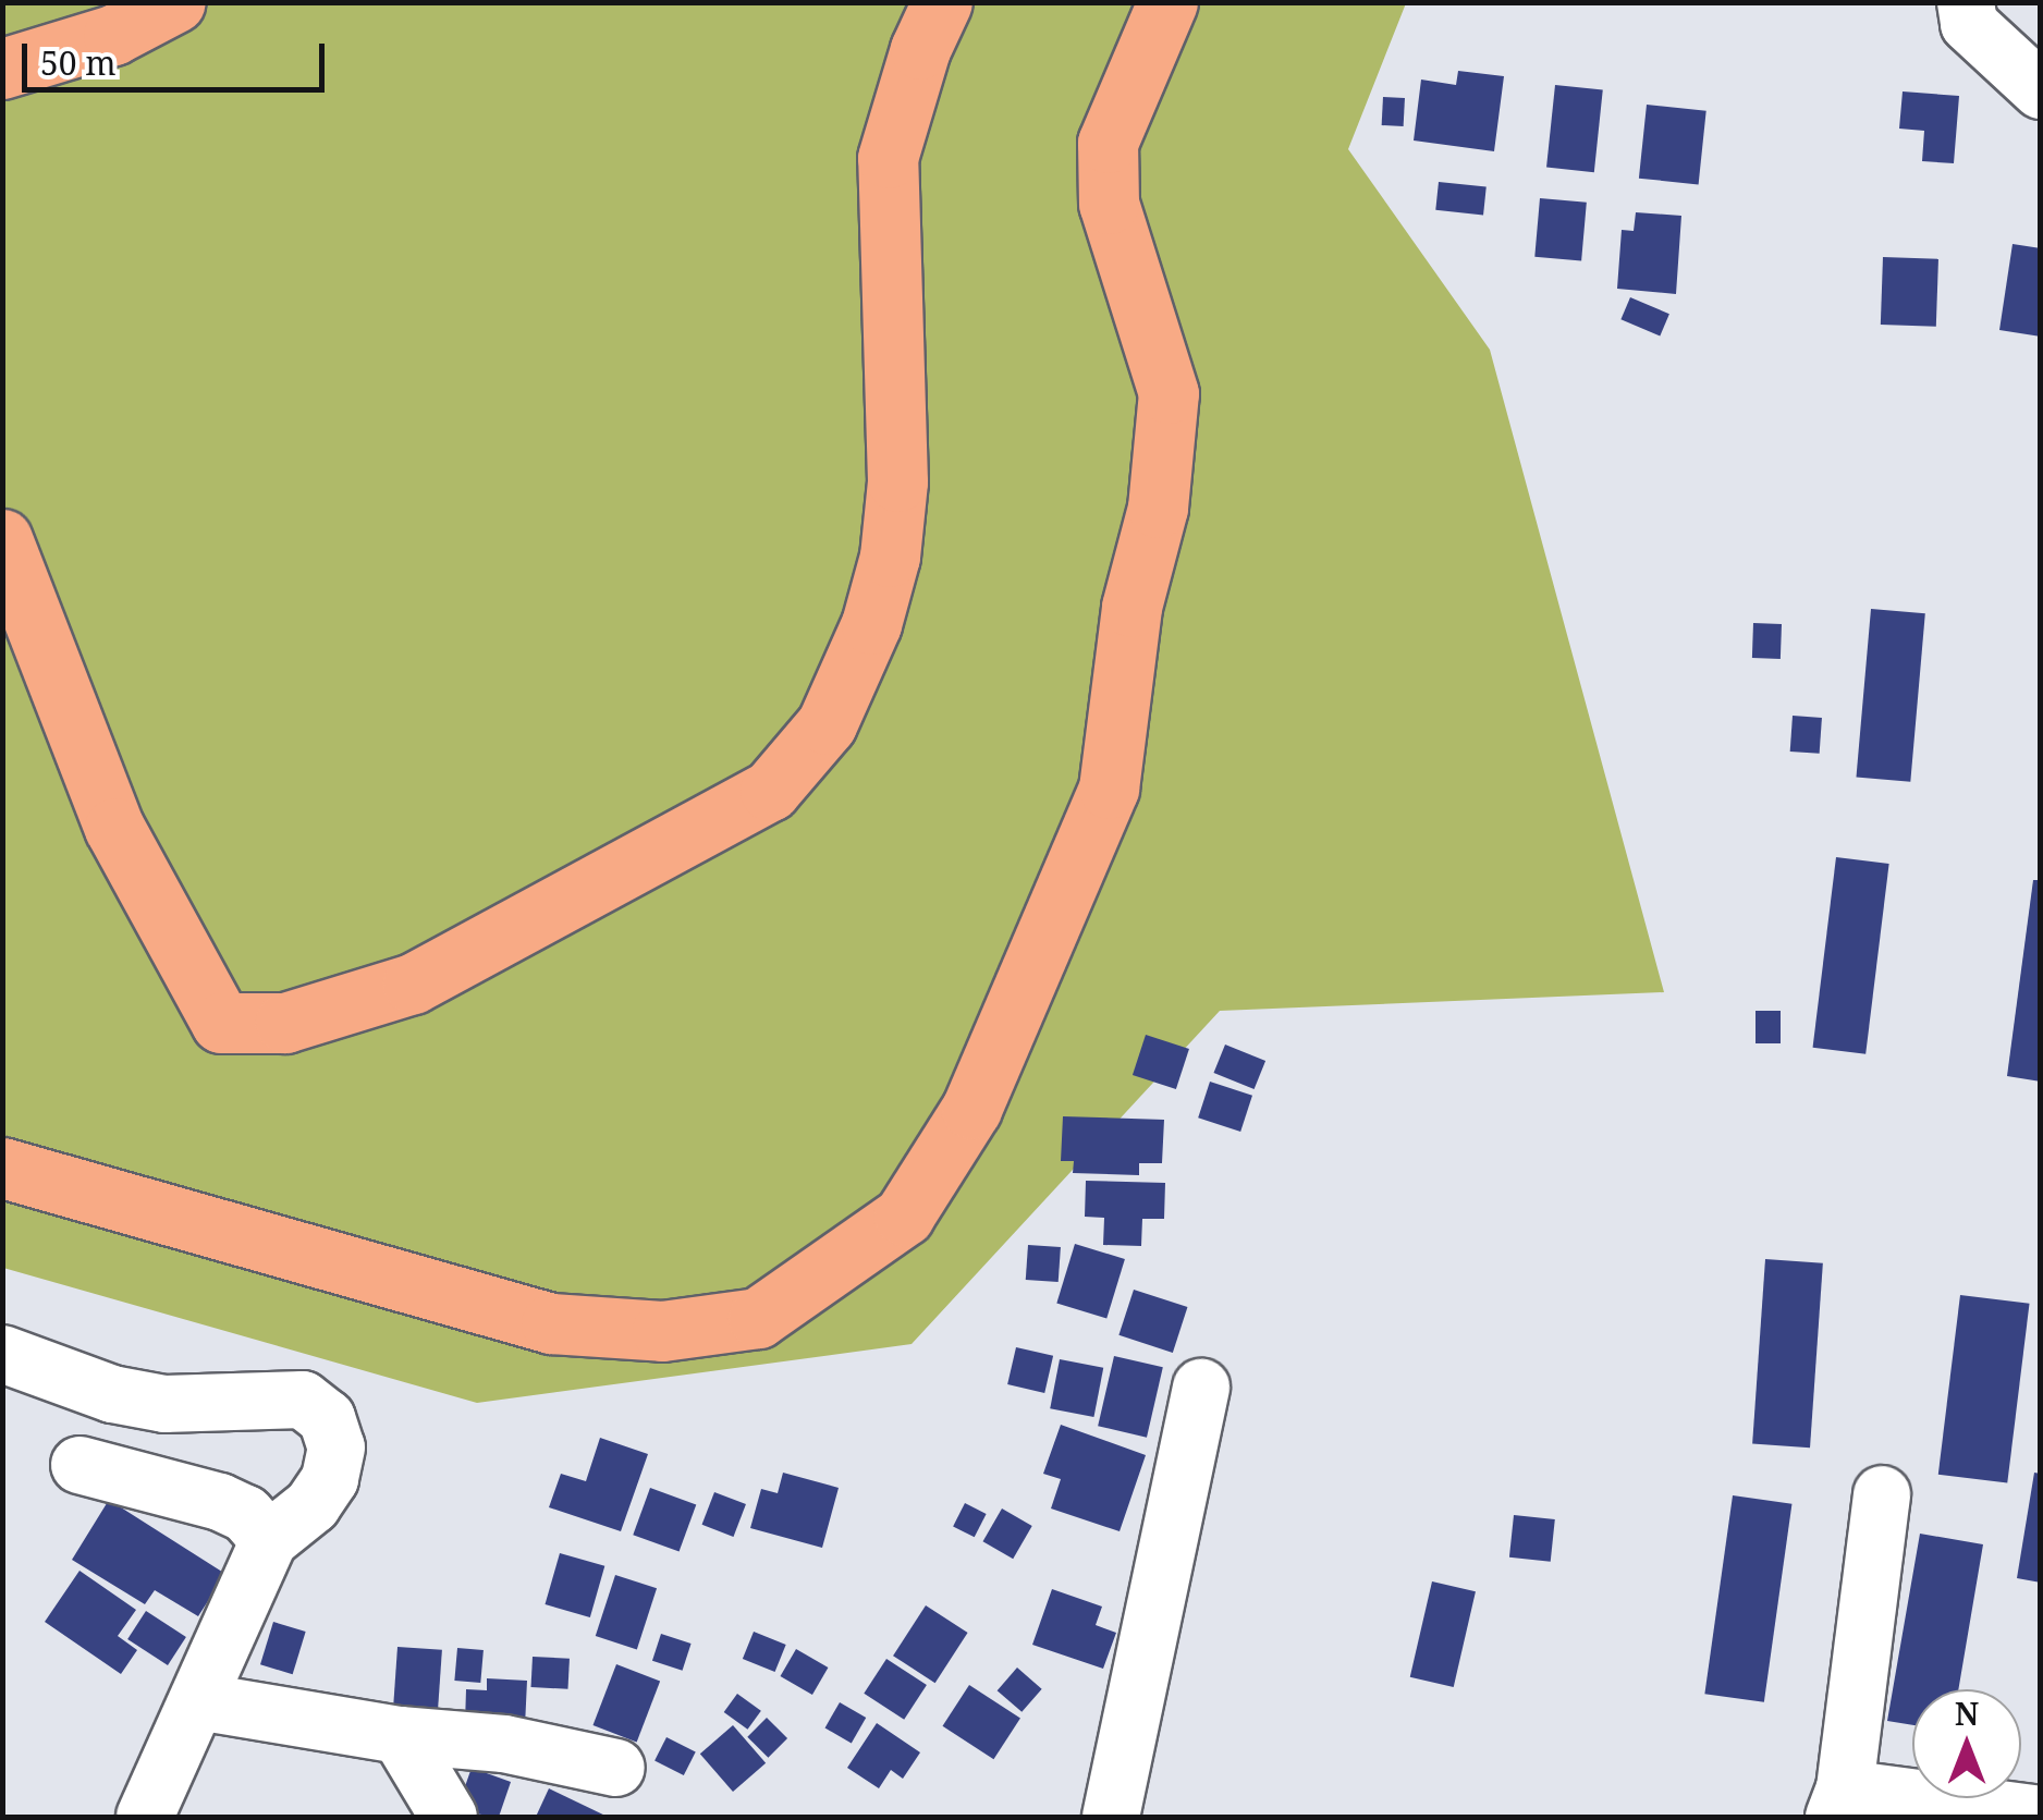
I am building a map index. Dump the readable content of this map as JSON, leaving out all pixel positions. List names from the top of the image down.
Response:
{
  "scale_bar": "50 m",
  "north": "top"
}
